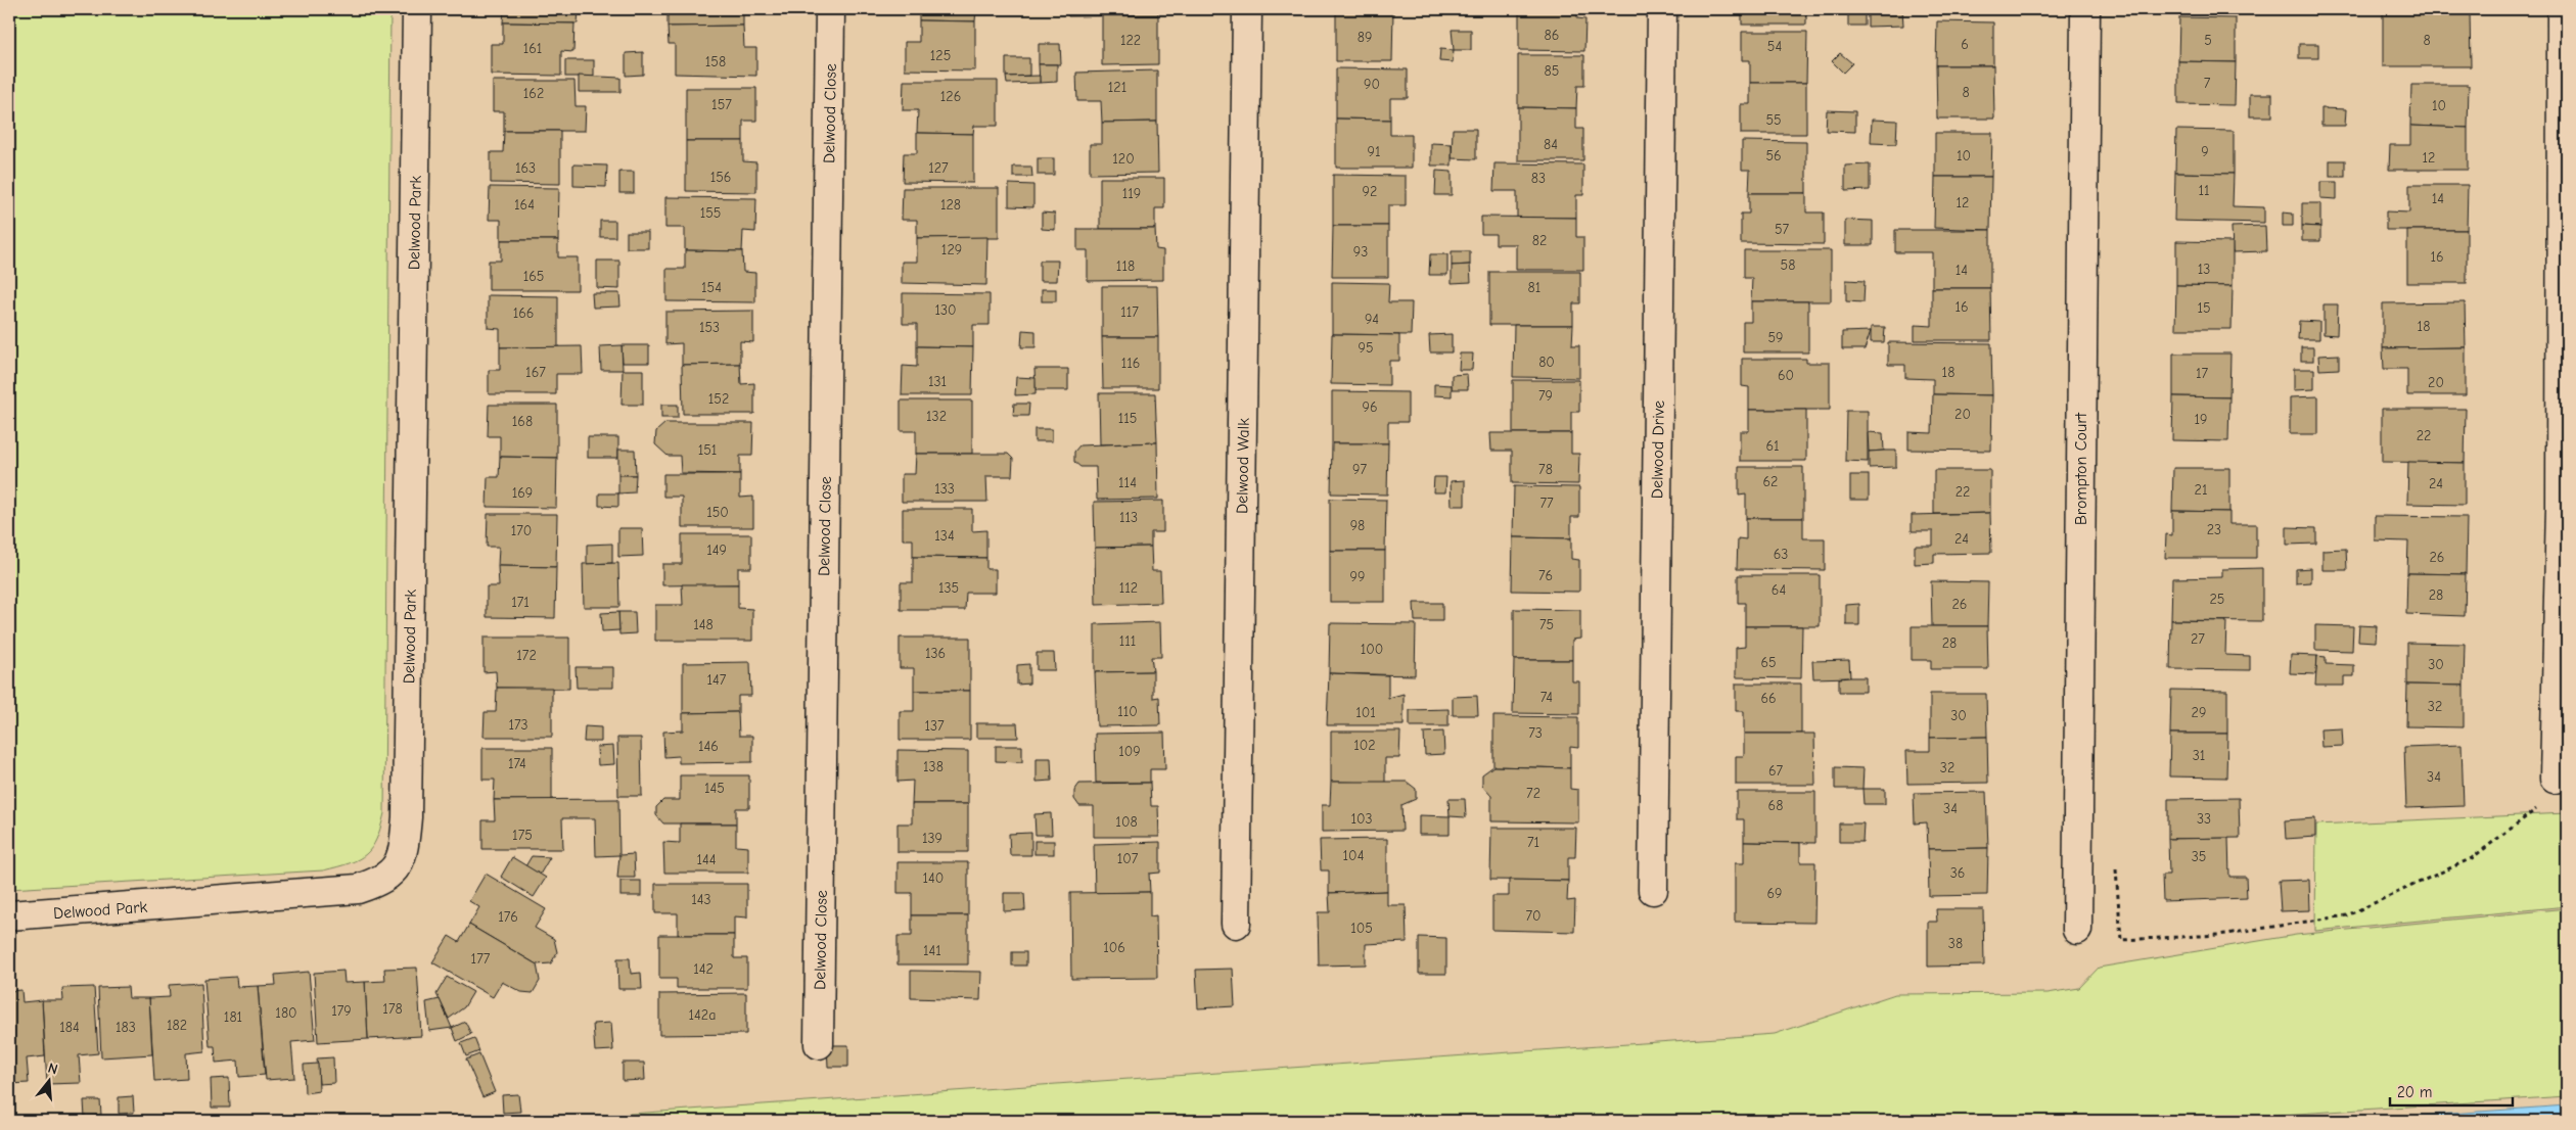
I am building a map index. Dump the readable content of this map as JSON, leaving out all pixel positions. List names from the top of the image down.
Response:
{
  "streets": {
    "street": [
      "Delwood Close",
      "Delwood Park",
      "Delwood Drive",
      "Delwood Walk",
      "Brompton Court"
    ]
  },
  "house_numbers": [
    "86",
    "89",
    "122",
    "5",
    "8",
    "6",
    "54",
    "161",
    "125",
    "158",
    "85",
    "7",
    "90",
    "121",
    "8",
    "162",
    "126",
    "157",
    "10",
    "55",
    "84",
    "91",
    "9",
    "56",
    "10",
    "12",
    "120",
    "163",
    "127",
    "156",
    "83",
    "11",
    "92",
    "119",
    "14",
    "12",
    "164",
    "128",
    "155",
    "57",
    "82",
    "129",
    "93",
    "16",
    "58",
    "118",
    "13",
    "14",
    "165",
    "154",
    "81",
    "16",
    "15",
    "130",
    "117",
    "166",
    "94",
    "18",
    "153",
    "59",
    "95",
    "80",
    "116",
    "167",
    "18",
    "17",
    "60",
    "131",
    "20",
    "79",
    "152",
    "96",
    "20",
    "132",
    "115",
    "19",
    "168",
    "22",
    "61",
    "151",
    "97",
    "78",
    "62",
    "114",
    "24",
    "133",
    "21",
    "22",
    "169",
    "77",
    "150",
    "113",
    "98",
    "23",
    "170",
    "134",
    "24",
    "149",
    "63",
    "26",
    "76",
    "99",
    "135",
    "112",
    "64",
    "28",
    "25",
    "171",
    "26",
    "148",
    "75",
    "27",
    "111",
    "28",
    "100",
    "136",
    "172",
    "65",
    "30",
    "147",
    "74",
    "66",
    "32",
    "110",
    "101",
    "29",
    "30",
    "173",
    "137",
    "73",
    "102",
    "146",
    "109",
    "31",
    "174",
    "138",
    "32",
    "67",
    "34",
    "145",
    "72",
    "68",
    "34",
    "103",
    "33",
    "108",
    "175",
    "139",
    "71",
    "104",
    "35",
    "107",
    "144",
    "36",
    "140",
    "69",
    "143",
    "70",
    "176",
    "105",
    "38",
    "106",
    "141",
    "177",
    "142",
    "178",
    "179",
    "180",
    "142a",
    "181",
    "182",
    "184",
    "183"
  ],
  "scale_bar": "20 m",
  "north": "top"
}
